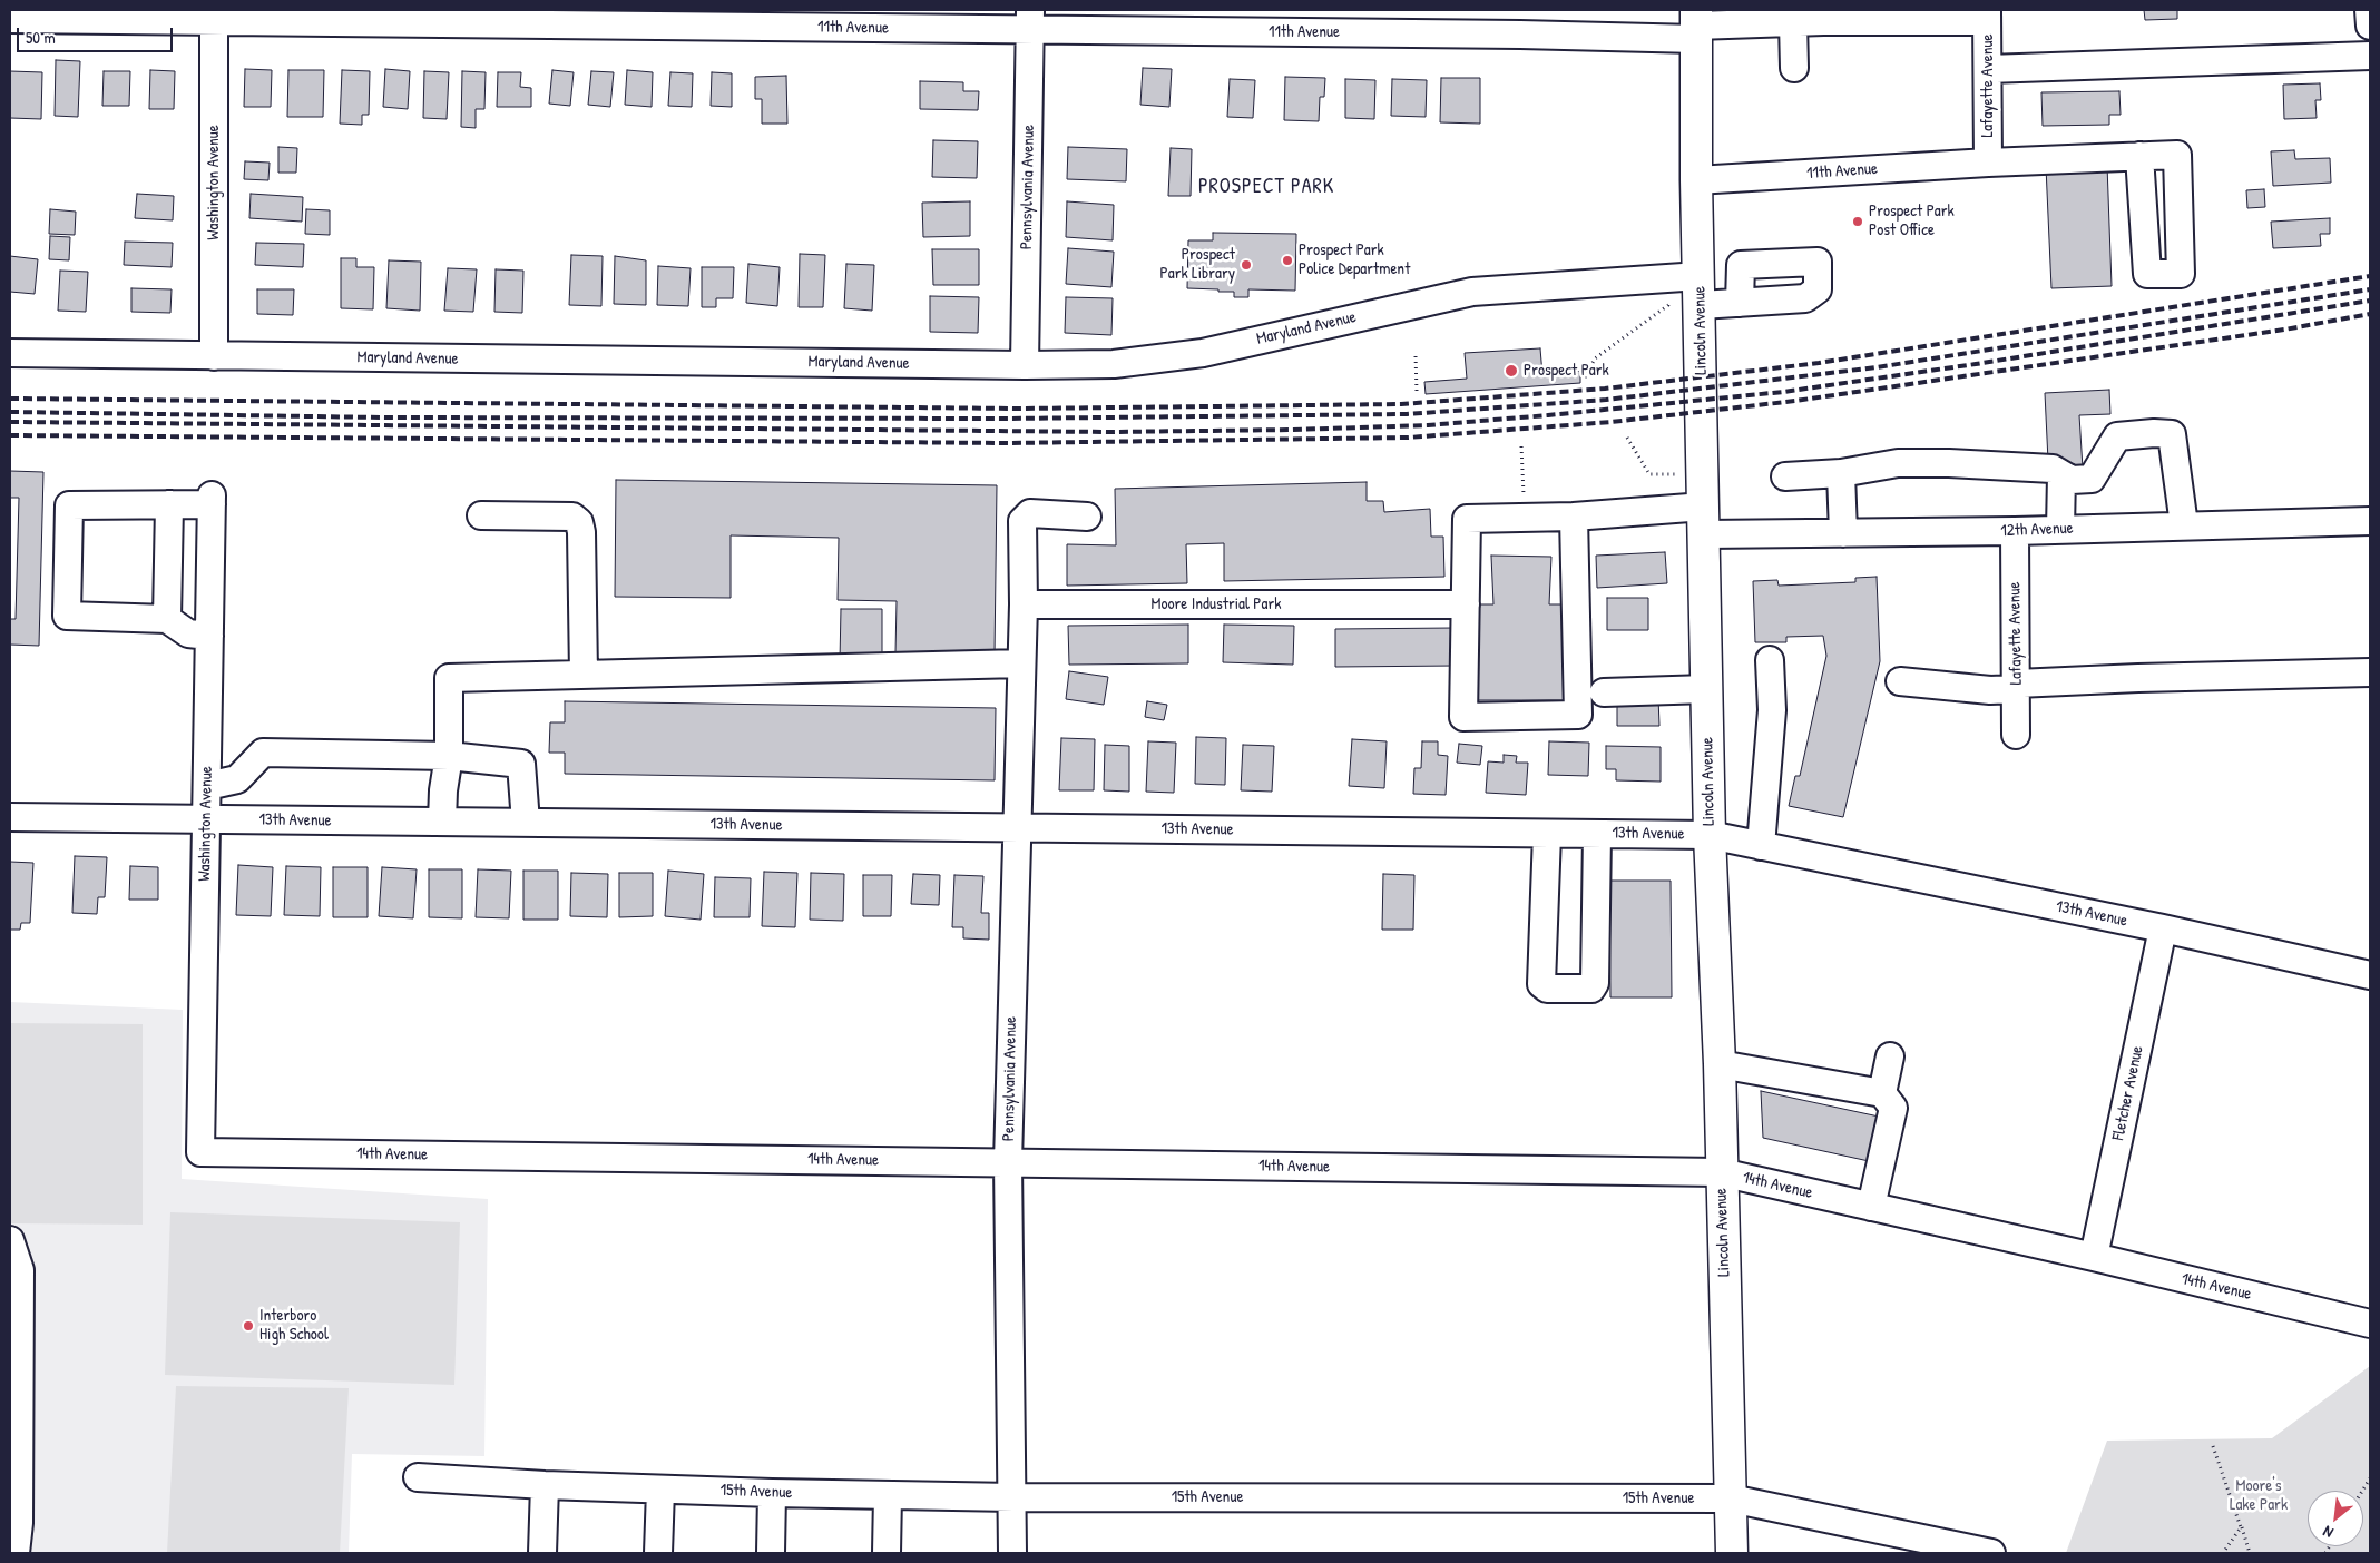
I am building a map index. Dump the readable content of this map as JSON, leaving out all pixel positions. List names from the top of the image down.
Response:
{
  "streets": {
    "main road": ["Lincoln Avenue"],
    "street": [
      "11th Avenue",
      "Lafayette Avenue",
      "Washington Avenue",
      "Pennsylvania Avenue",
      "Maryland Avenue",
      "12th Avenue",
      "Moore Industrial Park",
      "13th Avenue",
      "Fletcher Avenue",
      "14th Avenue",
      "15th Avenue"
    ]
  },
  "crossings": [
    ["11th Avenue", "Lafayette Avenue"],
    ["11th Avenue", "Washington Avenue"],
    ["11th Avenue", "Pennsylvania Avenue"],
    ["11th Avenue", "Lincoln Avenue"],
    ["Lafayette Avenue", "12th Avenue"],
    ["Washington Avenue", "Maryland Avenue"],
    ["Washington Avenue", "13th Avenue"],
    ["Washington Avenue", "14th Avenue"],
    ["Pennsylvania Avenue", "Maryland Avenue"],
    ["Pennsylvania Avenue", "Moore Industrial Park"],
    ["Pennsylvania Avenue", "13th Avenue"],
    ["Pennsylvania Avenue", "14th Avenue"],
    ["Pennsylvania Avenue", "15th Avenue"],
    ["Maryland Avenue", "Lincoln Avenue"],
    ["Lincoln Avenue", "12th Avenue"],
    ["Lincoln Avenue", "13th Avenue"],
    ["Lincoln Avenue", "14th Avenue"],
    ["Lincoln Avenue", "15th Avenue"],
    ["12th Avenue", "Moore Industrial Park"],
    ["13th Avenue", "Fletcher Avenue"],
    ["Fletcher Avenue", "14th Avenue"]
  ],
  "districts": ["PROSPECT PARK"],
  "parks": ["Moore's Lake Park"],
  "places": [
    "Prospect Park Post Office",
    "Prospect Park Police Department",
    "Prospect Park Library",
    "Prospect Park",
    "Interboro High School"
  ],
  "scale_bar": "50 m",
  "north": "bottom left"
}
